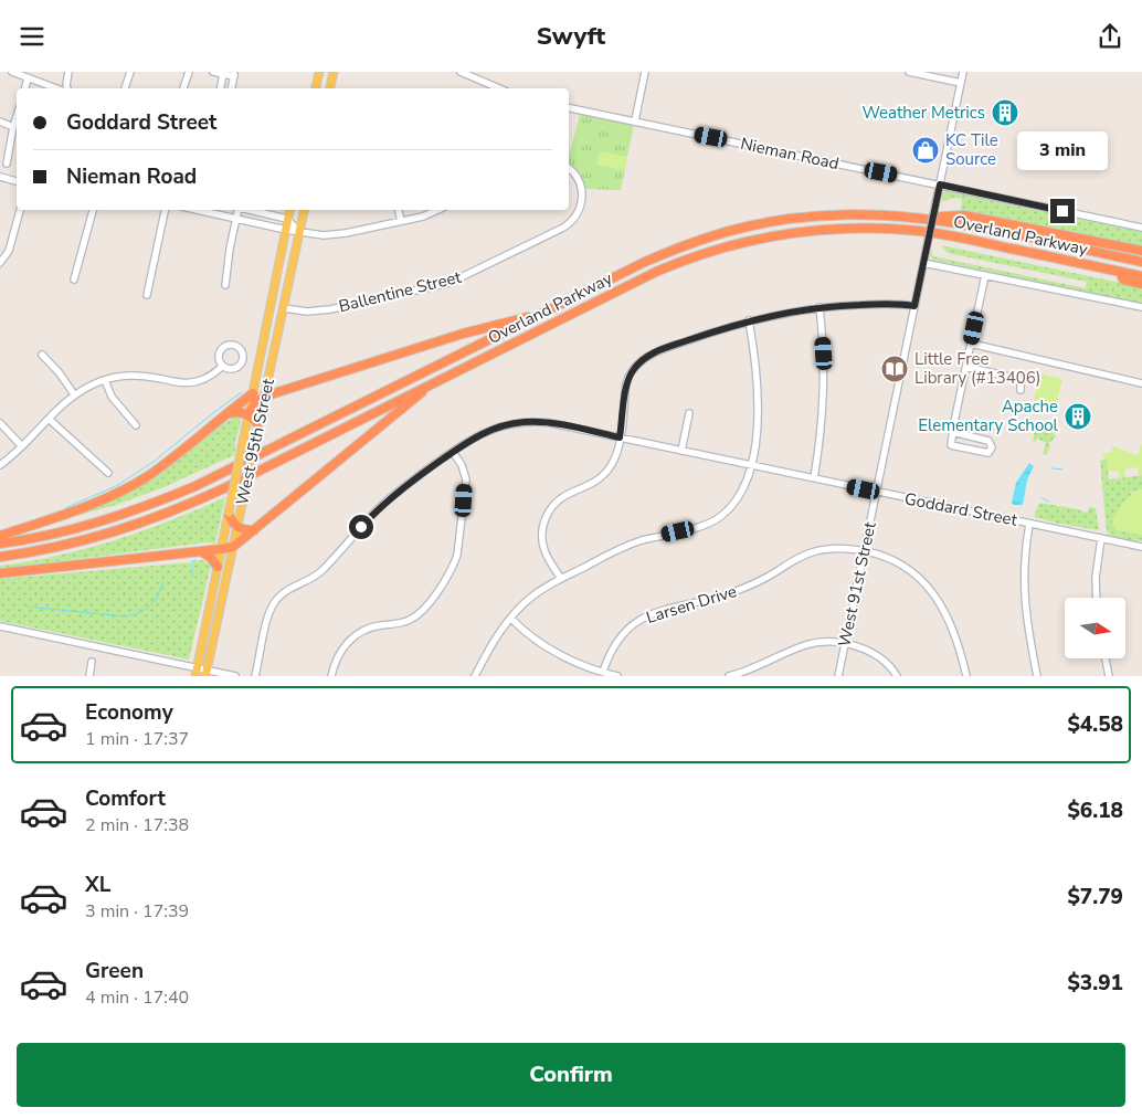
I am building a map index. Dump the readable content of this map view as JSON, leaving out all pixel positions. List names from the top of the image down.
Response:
{
  "streets": {
    "highway": ["Overland Parkway"],
    "main road": ["West 95th Street"],
    "street": [
      "Nieman Road",
      "Ballentine Street",
      "Goddard Street",
      "West 91st Street",
      "Larsen Drive"
    ]
  },
  "crossings": [
    ["Nieman Road", "West 91st Street"],
    ["Ballentine Street", "West 95th Street"],
    ["Goddard Street", "West 91st Street"],
    ["West 91st Street", "Larsen Drive"]
  ],
  "places": {
    "building": ["Weather Metrics", "Apache Elementary School"],
    "shop": ["KC Tile Source"],
    "library": ["Little Free Library (#13406)"]
  },
  "north": "right",
  "page": {
    "header": "Swyft",
    "banner": ["Goddard Street", "Nieman Road"],
    "bubble": "3 min",
    "list": [
      {
        "name": "Economy",
        "note": "1 min · 17:37",
        "value": "$4.58"
      },
      {
        "name": "Comfort",
        "note": "2 min · 17:38",
        "value": "$6.18"
      },
      {
        "name": "XL",
        "note": "3 min · 17:39",
        "value": "$7.79"
      },
      {
        "name": "Green",
        "note": "4 min · 17:40",
        "value": "$3.91"
      }
    ],
    "buttons": "Confirm"
  }
}
